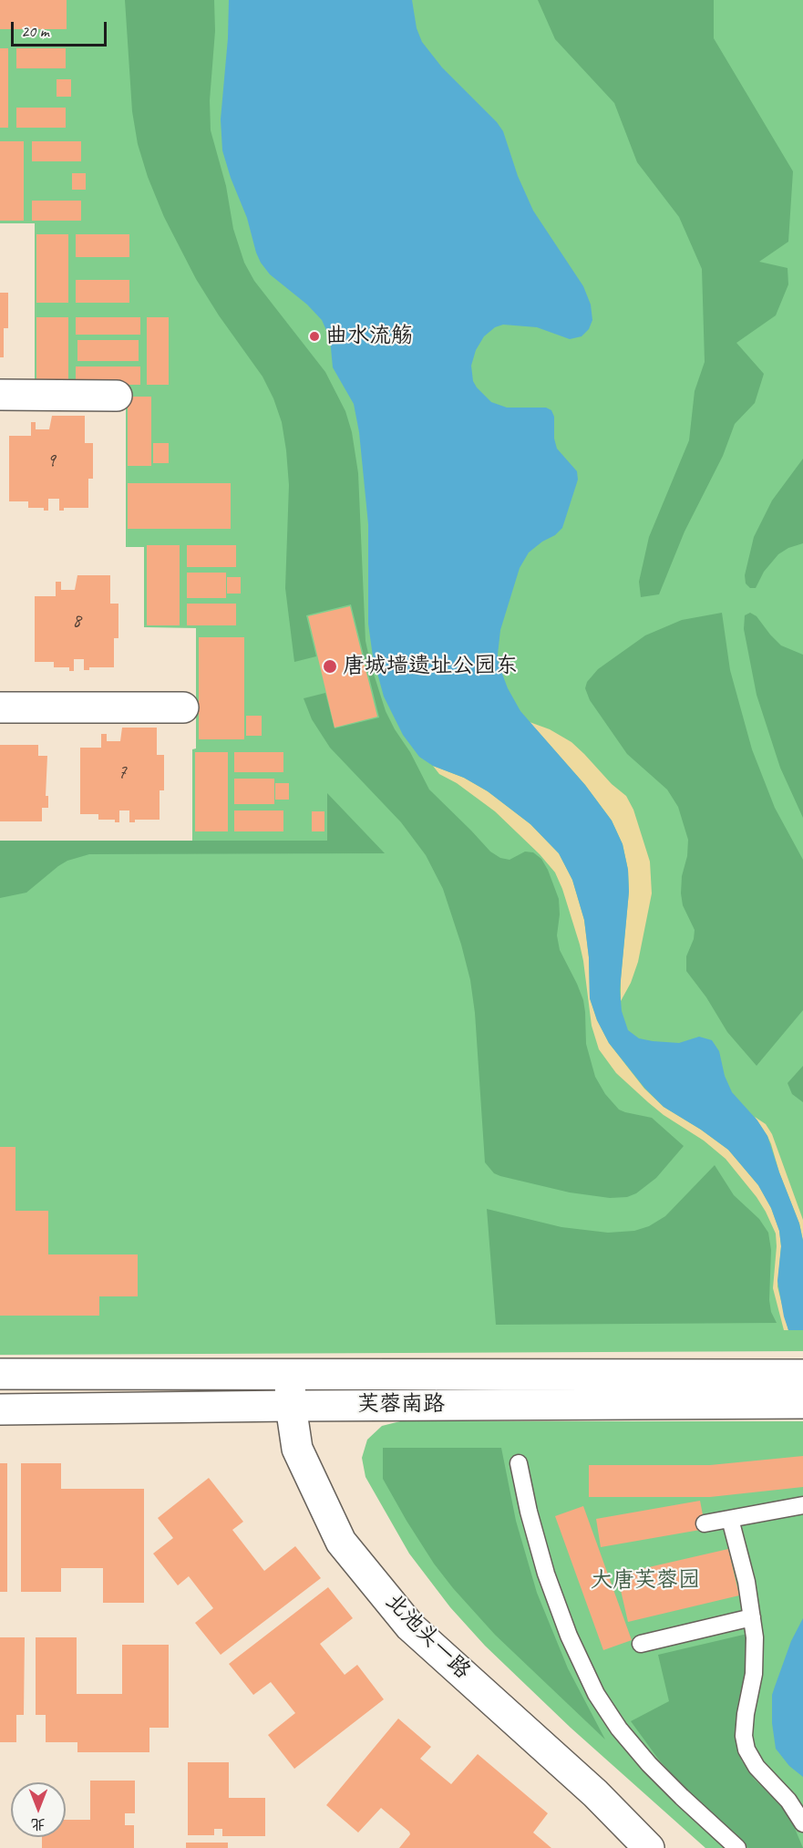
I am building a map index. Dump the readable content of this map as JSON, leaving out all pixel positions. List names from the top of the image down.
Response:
{
  "streets": {
    "main road": ["芙蓉南路", "北池头一路"]
  },
  "crossings": [
    ["芙蓉南路", "北池头一路"]
  ],
  "parks": ["大唐芙蓉园"],
  "places": ["曲水流觞", "唐城墙遗址公园东"],
  "house_numbers": ["9", "8", "7"],
  "scale_bar": "20 m",
  "north": "bottom"
}
